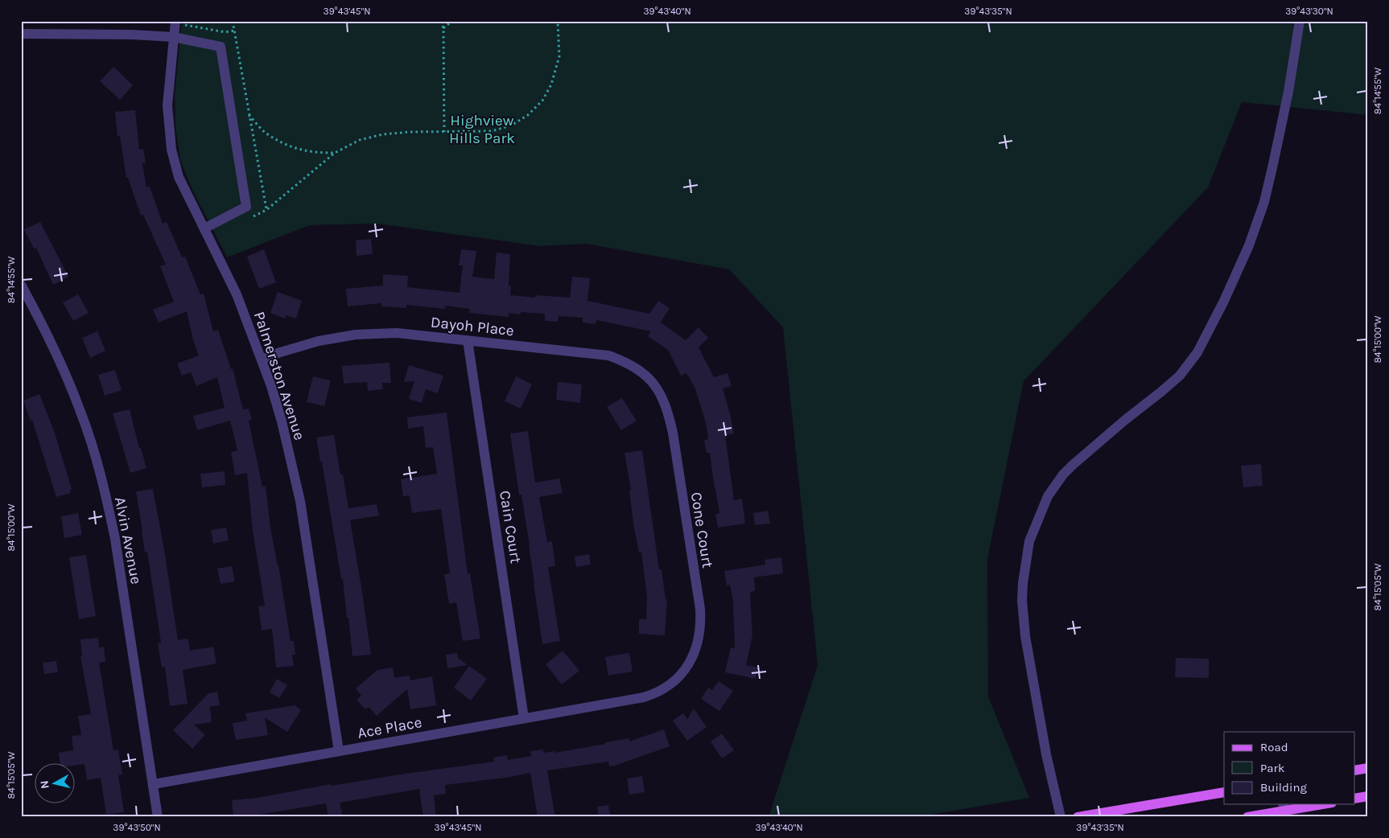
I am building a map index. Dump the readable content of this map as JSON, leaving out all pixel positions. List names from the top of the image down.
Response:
{
  "streets": {
    "street": [
      "Dayoh Place",
      "Palmerston Avenue",
      "Cain Court",
      "Cone Court",
      "Alvin Avenue",
      "Ace Place"
    ]
  },
  "crossings": [
    ["Dayoh Place", "Palmerston Avenue"],
    ["Dayoh Place", "Cain Court"],
    ["Dayoh Place", "Cone Court"],
    ["Palmerston Avenue", "Ace Place"],
    ["Cain Court", "Ace Place"],
    ["Cone Court", "Ace Place"],
    ["Alvin Avenue", "Ace Place"]
  ],
  "parks": ["Highview Hills Park"],
  "legend": ["Road", "Park", "Building"],
  "north": "left",
  "coordinates": [
    "39°43'45\"N",
    "39°43'40\"N",
    "39°43'35\"N",
    "39°43'30\"N",
    "84°14'55\"W",
    "84°15'00\"W",
    "84°15'05\"W",
    "39°43'50\"N"
  ]
}
